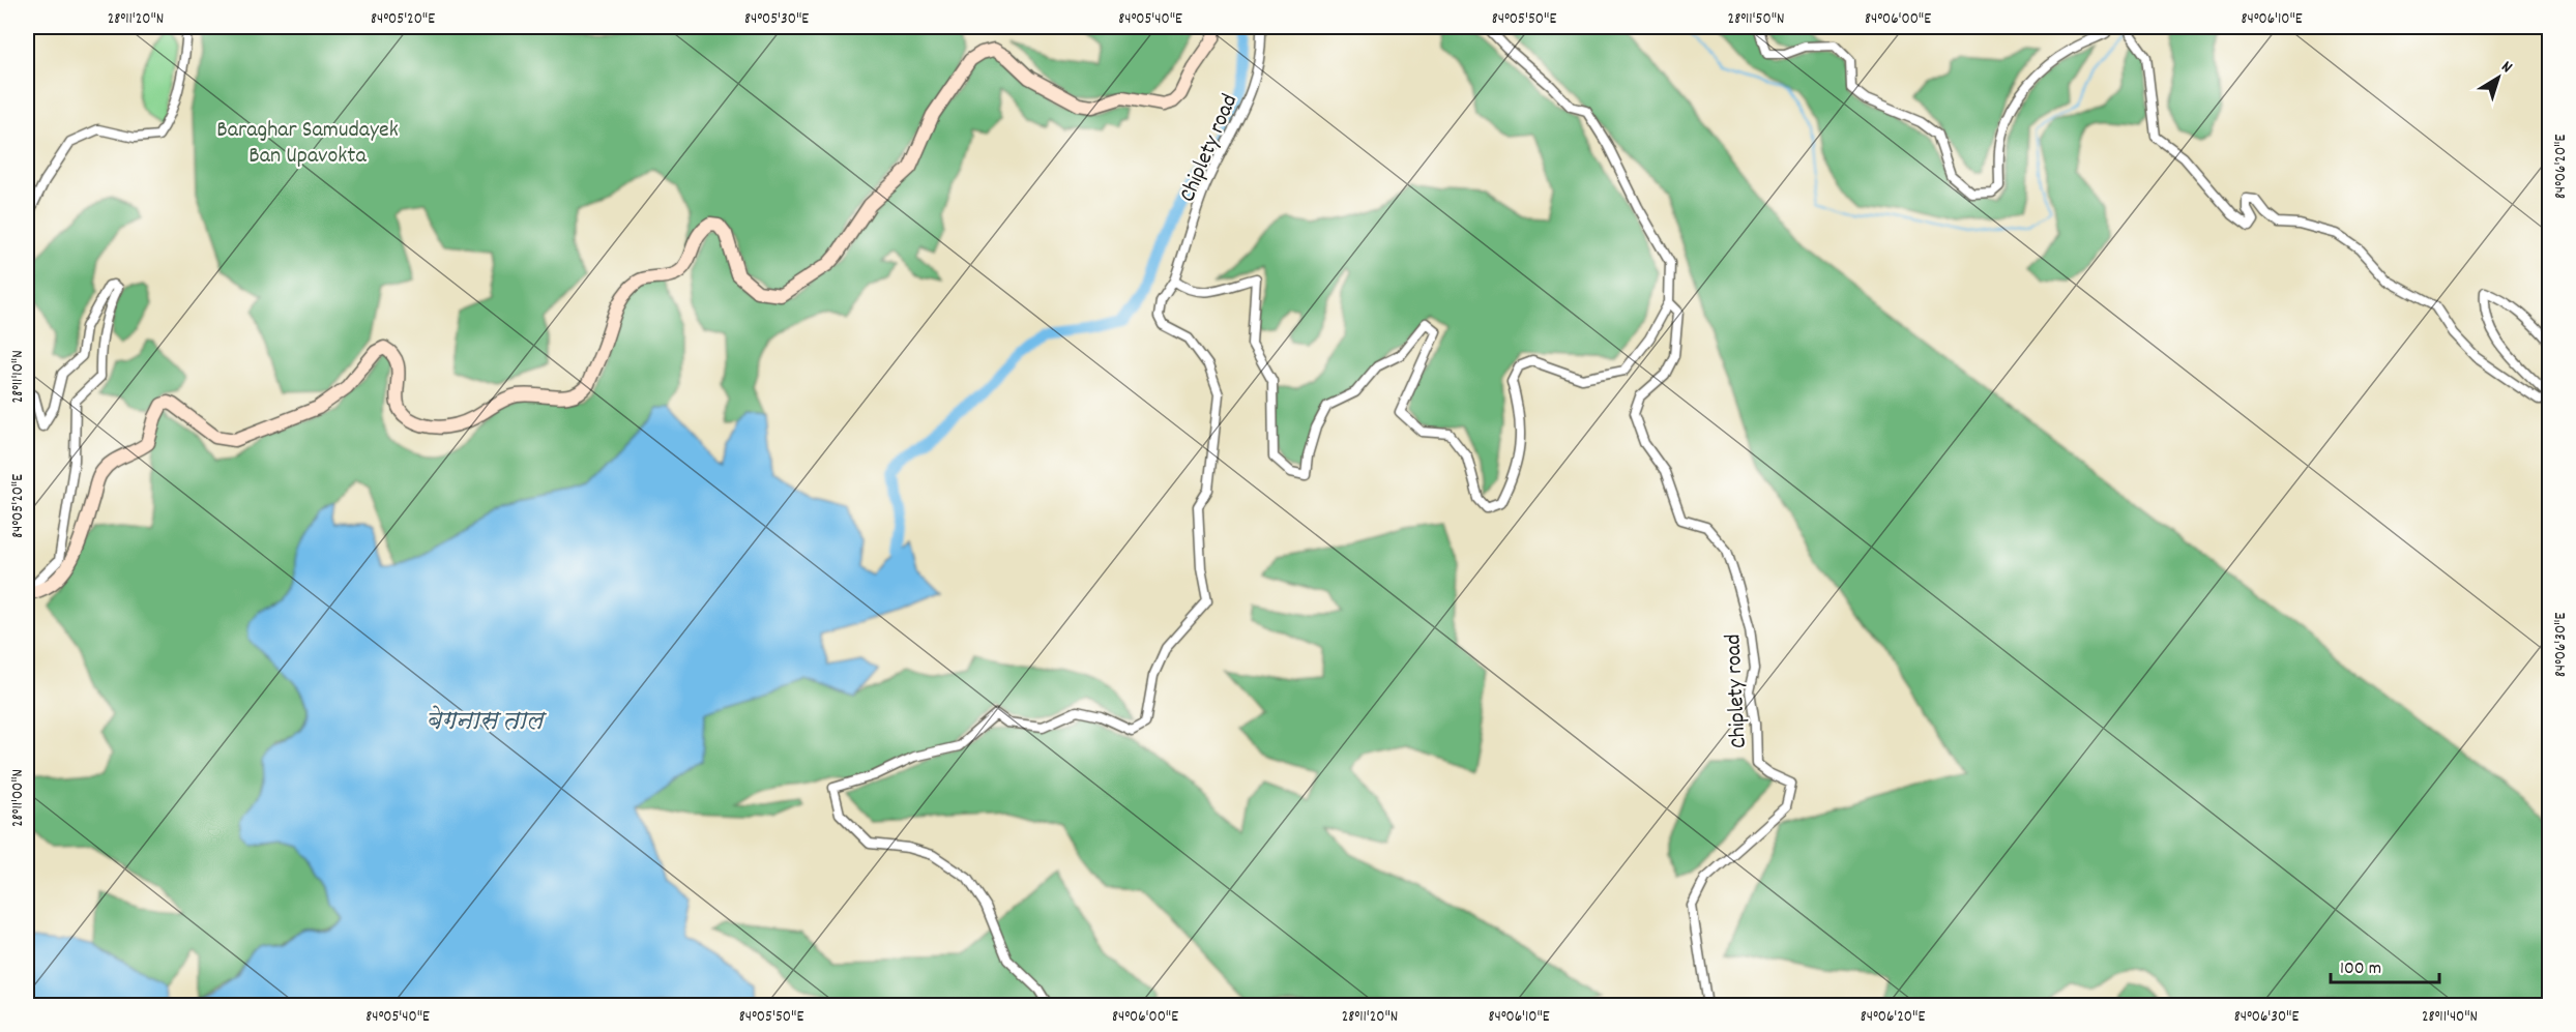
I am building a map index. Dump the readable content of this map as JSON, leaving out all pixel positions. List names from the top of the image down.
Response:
{
  "streets": {
    "street": ["Chiplety road"]
  },
  "water": ["बेगनास ताल"],
  "parks": ["Baraghar Samudayek Ban Upavokta"],
  "scale_bar": "100 m",
  "north": "top right",
  "coordinates": [
    "28°11'20\"N",
    "84°05'20\"E",
    "84°05'30\"E",
    "84°05'40\"E",
    "84°05'50\"E",
    "28°11'50\"N",
    "84°06'00\"E",
    "84°06'10\"E",
    "84°06'20\"E",
    "28°11'10\"N",
    "84°06'30\"E",
    "28°11'00\"N",
    "28°11'40\"N"
  ]
}
